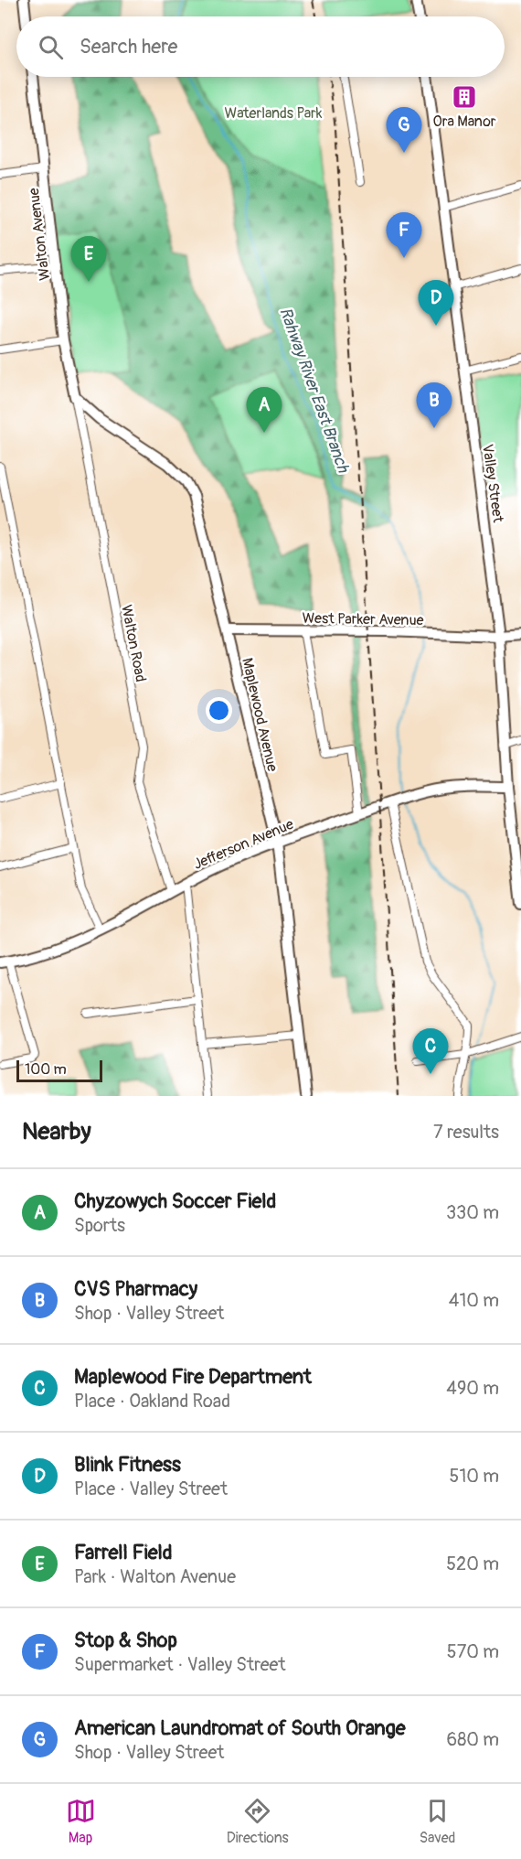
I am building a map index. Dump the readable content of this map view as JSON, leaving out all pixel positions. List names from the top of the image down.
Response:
{
  "streets": {
    "street": [
      "Walton Avenue",
      "Valley Street",
      "West Parker Avenue",
      "Walton Road",
      "Maplewood Avenue",
      "Jefferson Avenue"
    ]
  },
  "crossings": [
    ["Walton Avenue", "Walton Road"],
    ["Walton Avenue", "Maplewood Avenue"],
    ["Valley Street", "West Parker Avenue"],
    ["Valley Street", "Jefferson Avenue"],
    ["West Parker Avenue", "Maplewood Avenue"],
    ["Walton Road", "Maplewood Avenue"],
    ["Walton Road", "Jefferson Avenue"],
    ["Maplewood Avenue", "Jefferson Avenue"]
  ],
  "water": ["Rahway River East Branch"],
  "parks": ["Waterlands Park"],
  "places": {
    "building": ["Ora Manor"]
  },
  "scale_bar": "100 m",
  "page": {
    "search": "Search here",
    "pins": [
      "G",
      "F",
      "E",
      "D",
      "B",
      "A",
      "C"
    ],
    "scale": "100 m",
    "heading": ["Nearby", "7 results"],
    "list": [
      {
        "mark": "A",
        "name": "Chyzowych Soccer Field",
        "note": "Sports",
        "value": "330 m"
      },
      {
        "mark": "B",
        "name": "CVS Pharmacy",
        "note": "Shop · Valley Street",
        "value": "410 m"
      },
      {
        "mark": "C",
        "name": "Maplewood Fire Department",
        "note": "Place · Oakland Road",
        "value": "490 m"
      },
      {
        "mark": "D",
        "name": "Blink Fitness",
        "note": "Place · Valley Street",
        "value": "510 m"
      },
      {
        "mark": "E",
        "name": "Farrell Field",
        "note": "Park · Walton Avenue",
        "value": "520 m"
      },
      {
        "mark": "F",
        "name": "Stop & Shop",
        "note": "Supermarket · Valley Street",
        "value": "570 m"
      },
      {
        "mark": "G",
        "name": "American Laundromat of South Orange",
        "note": "Shop · Valley Street",
        "value": "680 m"
      }
    ],
    "nav": ["Map", "Directions", "Saved"]
  }
}
